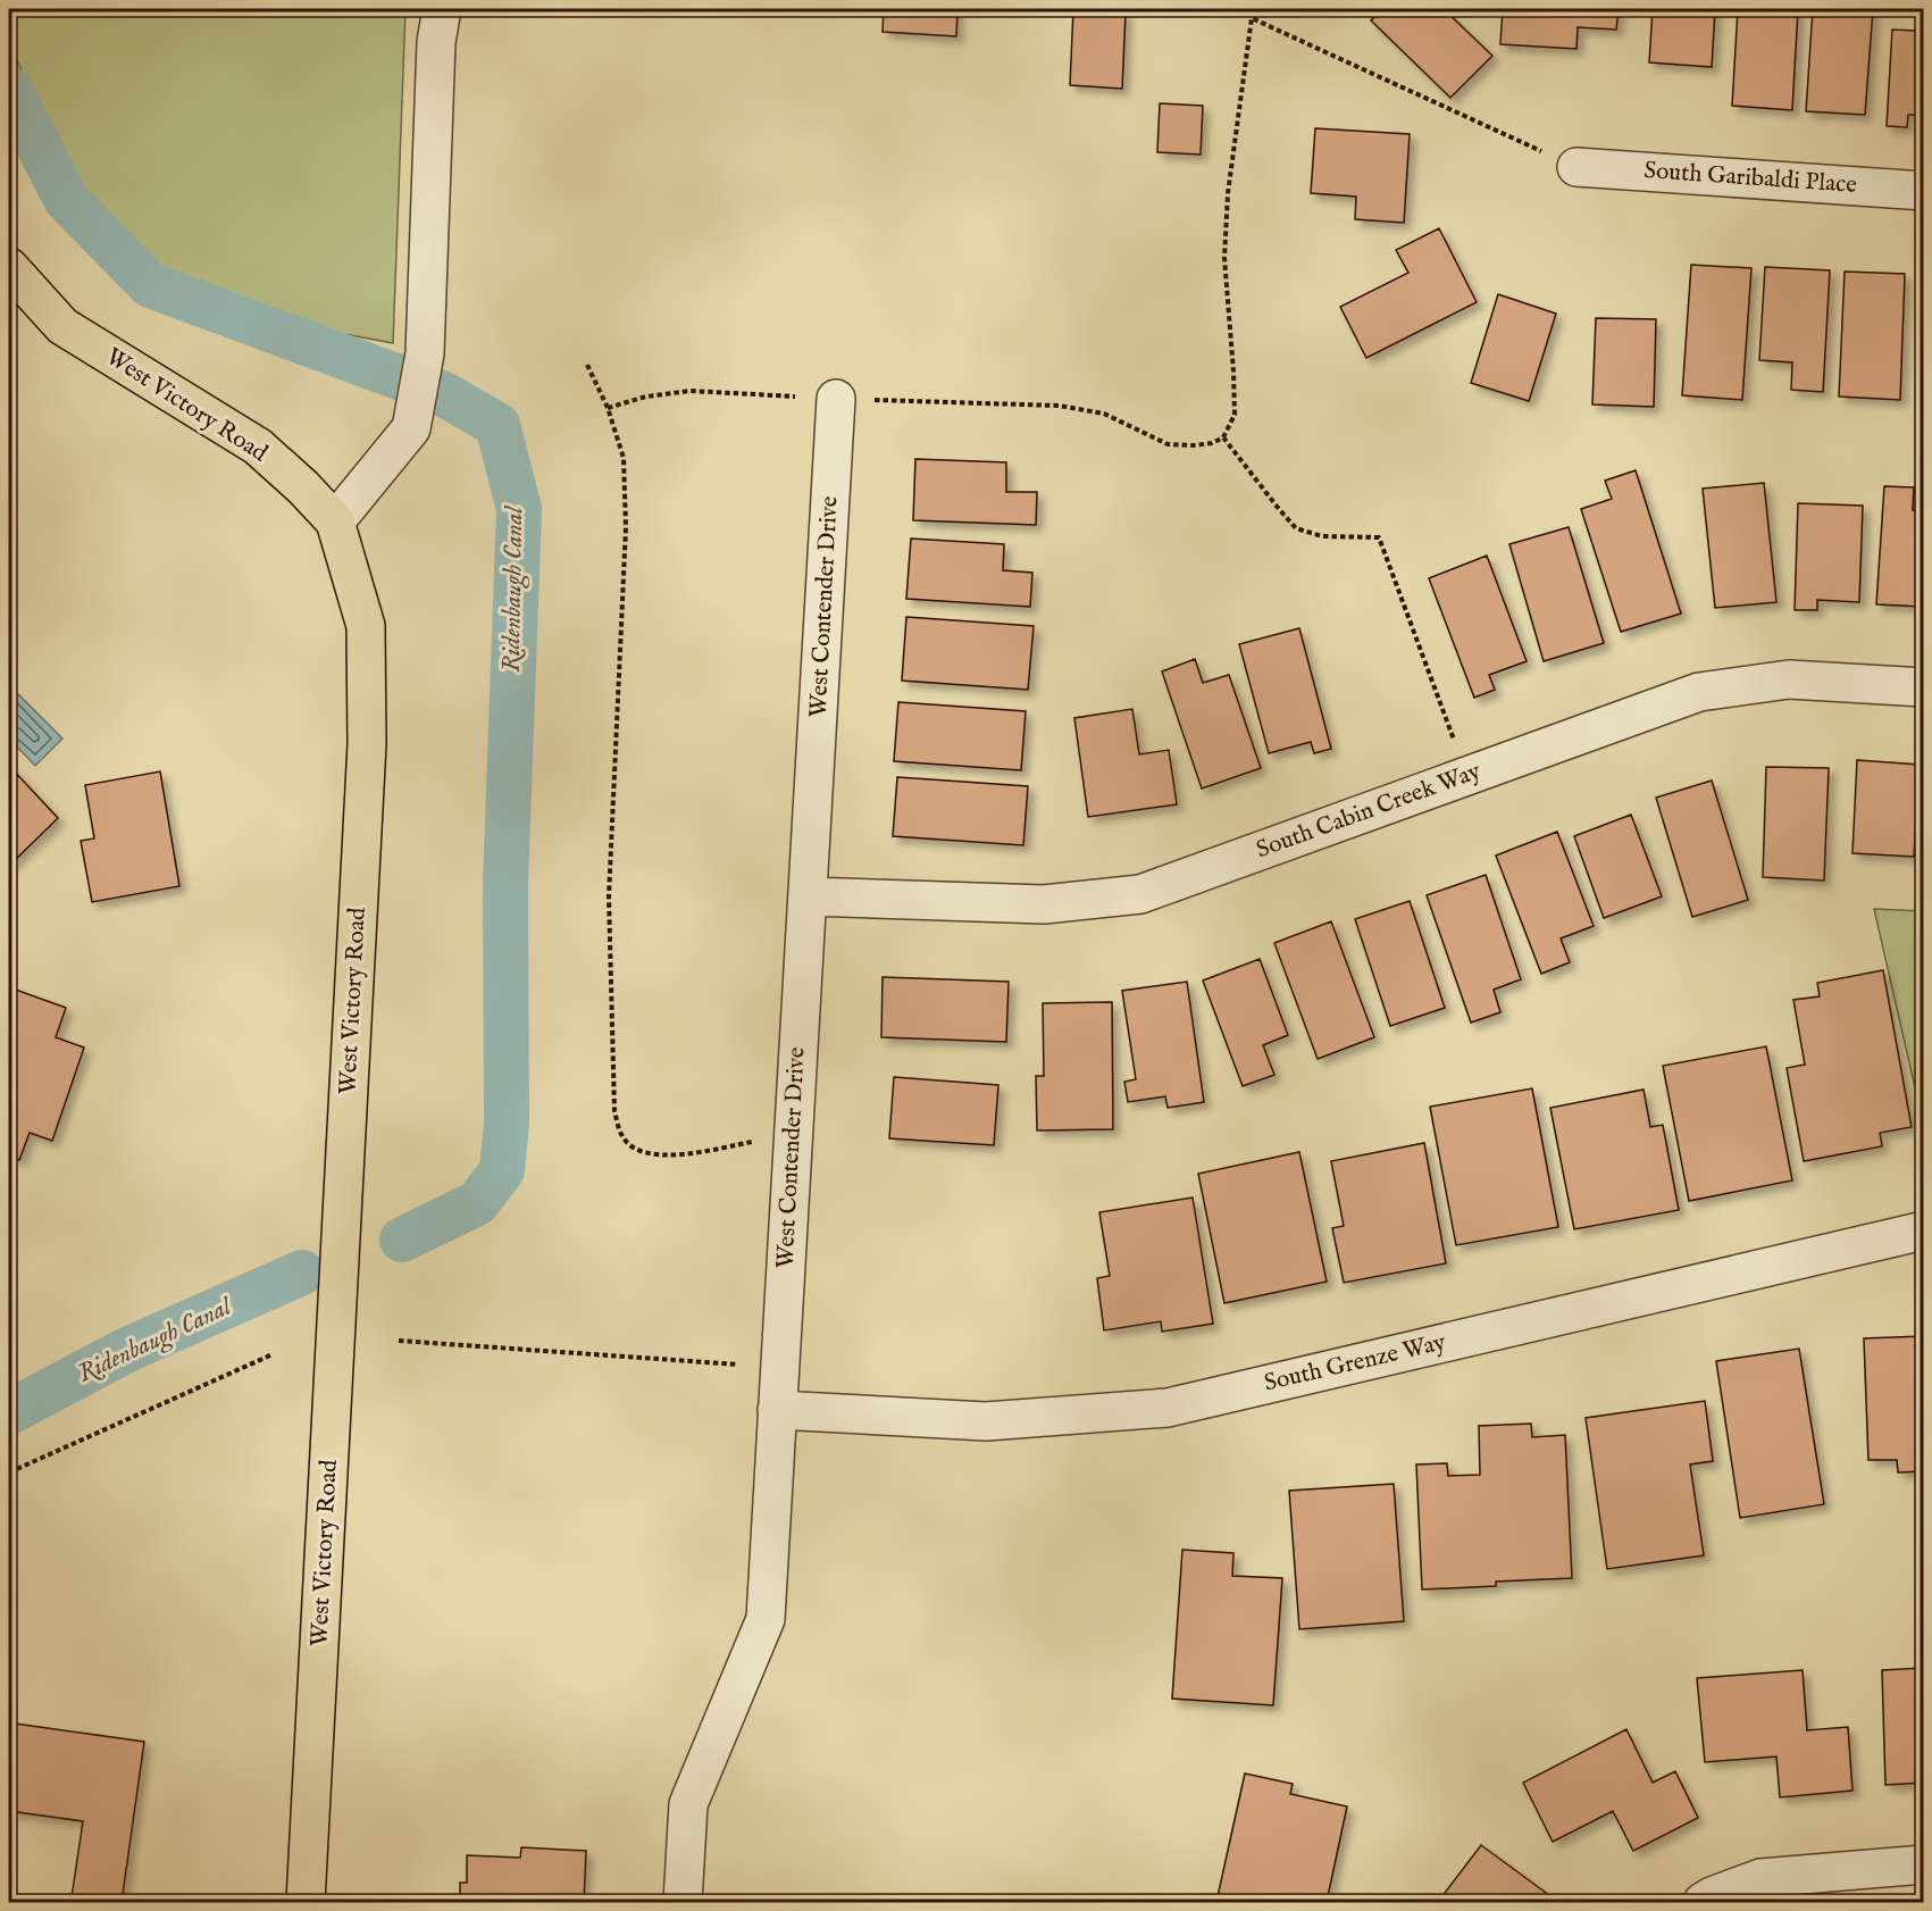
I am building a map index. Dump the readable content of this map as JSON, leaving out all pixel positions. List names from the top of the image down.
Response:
{
  "streets": {
    "main road": ["West Victory Road"],
    "street": [
      "South Garibaldi Place",
      "West Contender Drive",
      "South Cabin Creek Way",
      "South Grenze Way"
    ]
  },
  "crossings": [
    ["West Contender Drive", "South Cabin Creek Way"],
    ["West Contender Drive", "South Grenze Way"]
  ],
  "water": ["Ridenbaugh Canal"]
}
